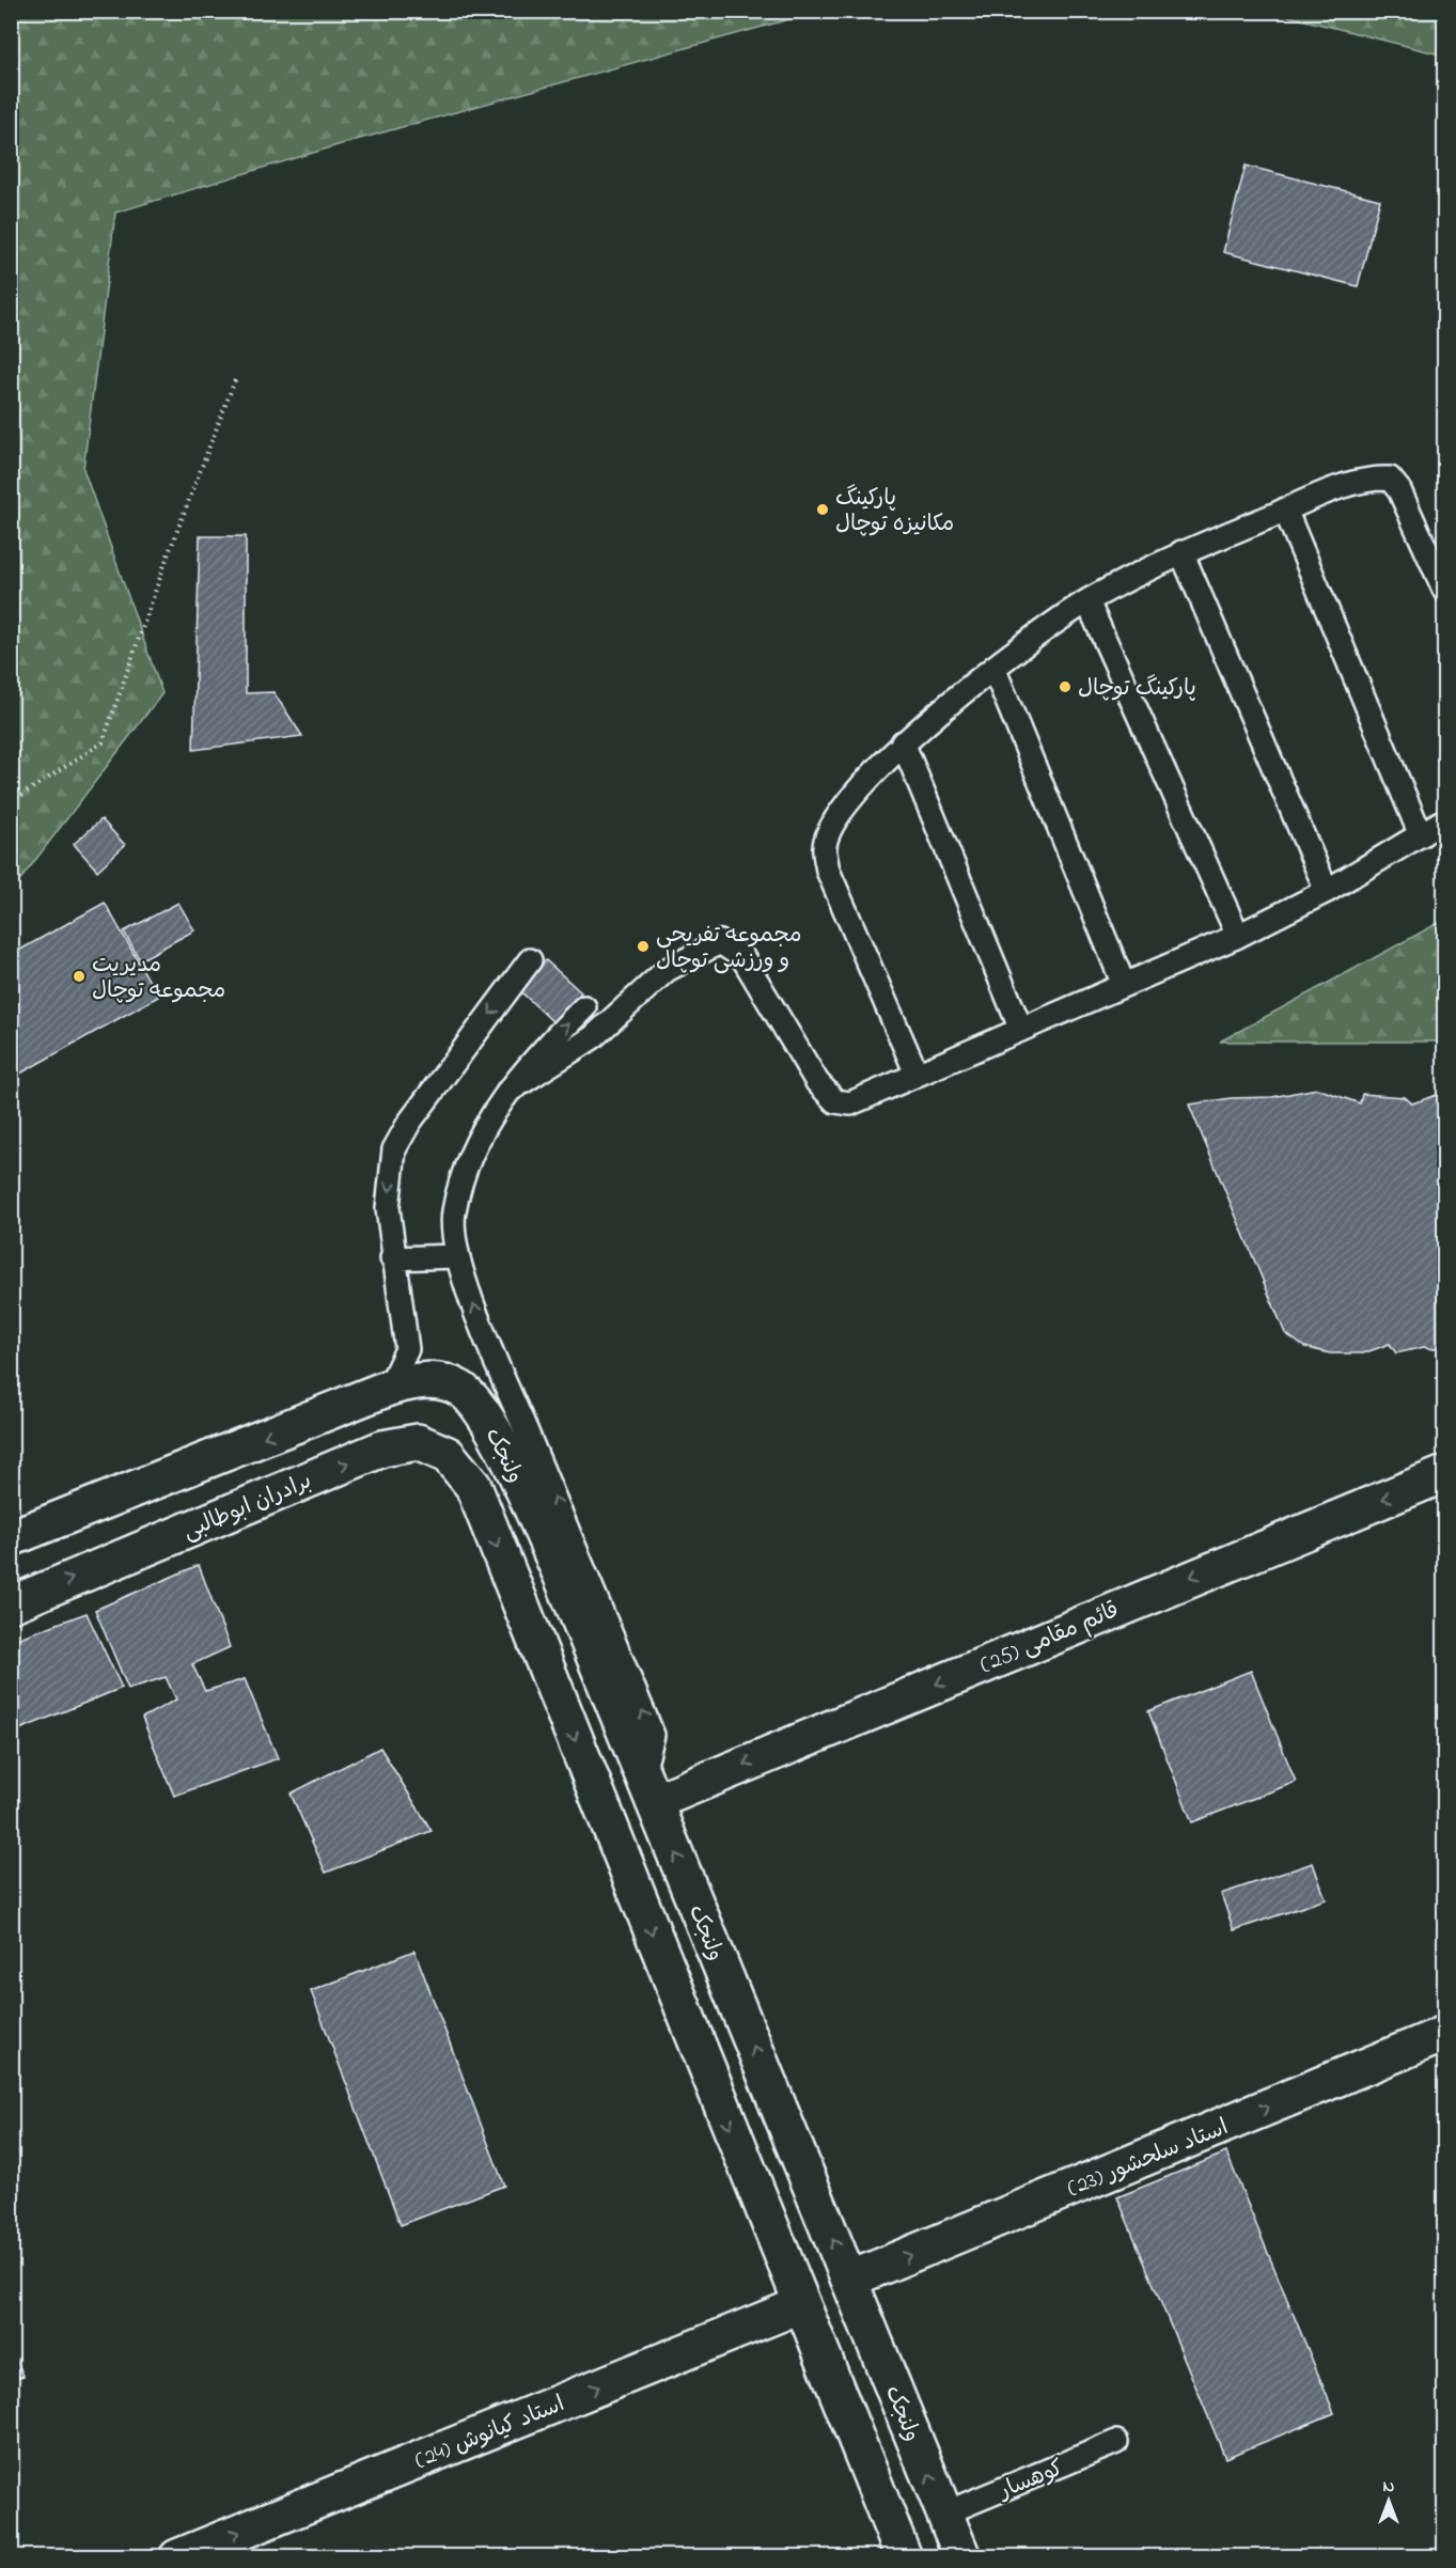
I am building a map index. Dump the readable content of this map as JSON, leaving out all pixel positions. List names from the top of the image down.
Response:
{
  "streets": {
    "main road": [
      "ولنجک",
      "برادران ابوطالبی",
      "قائم مقامی (25)",
      "استاد سلحشور (23)",
      "استاد کیانوش (24)"
    ],
    "lane": ["کوهسار"]
  },
  "crossings": [
    ["ولنجک", "برادران ابوطالبی"],
    ["ولنجک", "قائم مقامی (25)"],
    ["ولنجک", "استاد سلحشور (23)"],
    ["ولنجک", "استاد کیانوش (24)"],
    ["ولنجک", "کوهسار"]
  ],
  "one_way": ["قائم مقامی (25)", "استاد سلحشور (23)", "استاد کیانوش (24)"],
  "places": [
    "پارکینگ مکانیزه توچال",
    "پارکینگ توچال",
    "مجموعه تفریحی و ورزشی توچال",
    "مدیریت مجموعه توچال"
  ],
  "north": "top"
}
